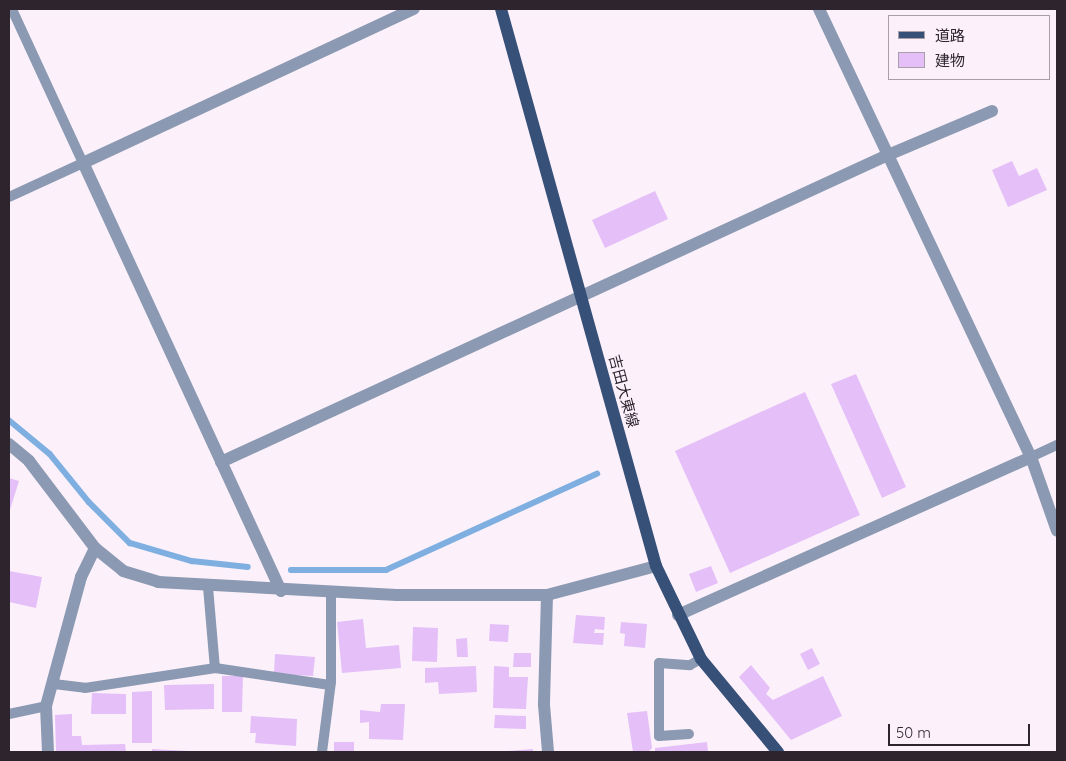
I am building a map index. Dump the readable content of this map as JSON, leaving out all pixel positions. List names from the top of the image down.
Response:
{
  "streets": {
    "main road": ["吉田大東線"]
  },
  "legend": ["道路", "建物"],
  "scale_bar": "50 m"
}
